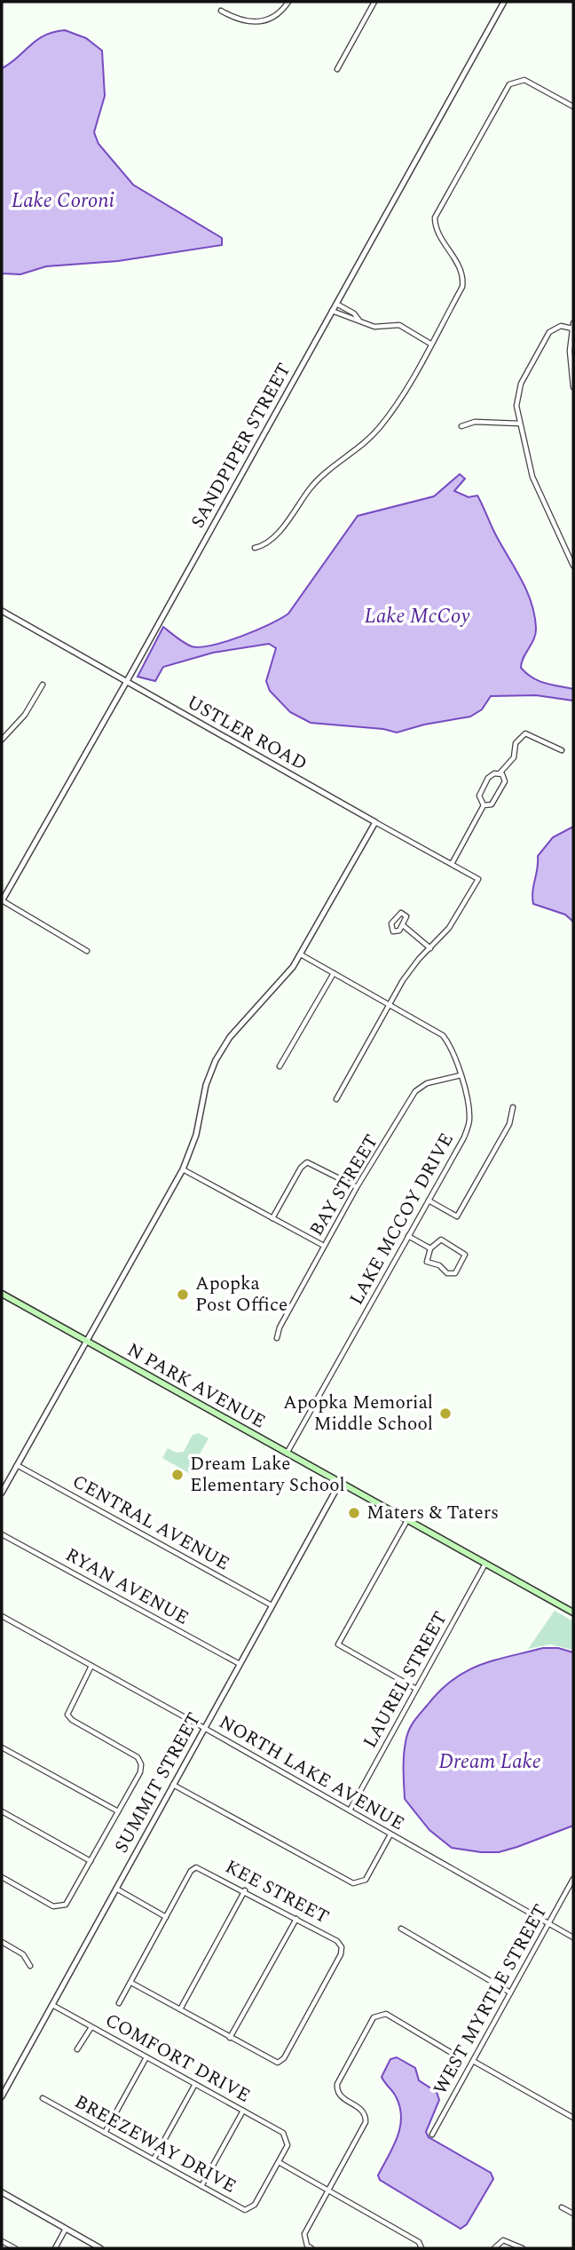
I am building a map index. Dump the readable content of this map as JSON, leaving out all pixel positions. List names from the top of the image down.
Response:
{
  "streets": {
    "main road": ["N PARK AVENUE"],
    "street": [
      "SANDPIPER STREET",
      "USTLER ROAD",
      "BAY STREET",
      "LAKE MCCOY DRIVE",
      "CENTRAL AVENUE",
      "RYAN AVENUE",
      "LAUREL STREET",
      "NORTH LAKE AVENUE",
      "SUMMIT STREET",
      "KEE STREET",
      "WEST MYRTLE STREET",
      "COMFORT DRIVE",
      "BREEZEWAY DRIVE"
    ]
  },
  "crossings": [
    ["SANDPIPER STREET", "USTLER ROAD"],
    ["BAY STREET", "LAKE MCCOY DRIVE"],
    ["LAKE MCCOY DRIVE", "N PARK AVENUE"],
    ["N PARK AVENUE", "LAUREL STREET"],
    ["N PARK AVENUE", "SUMMIT STREET"],
    ["CENTRAL AVENUE", "SUMMIT STREET"],
    ["RYAN AVENUE", "SUMMIT STREET"],
    ["LAUREL STREET", "NORTH LAKE AVENUE"],
    ["NORTH LAKE AVENUE", "SUMMIT STREET"],
    ["NORTH LAKE AVENUE", "WEST MYRTLE STREET"],
    ["SUMMIT STREET", "COMFORT DRIVE"],
    ["COMFORT DRIVE", "BREEZEWAY DRIVE"]
  ],
  "water": ["Lake Coroni", "Lake McCoy", "Dream Lake"],
  "places": [
    "Apopka Post Office",
    "Apopka Memorial Middle School",
    "Dream Lake Elementary School",
    "Maters & Taters"
  ]
}
